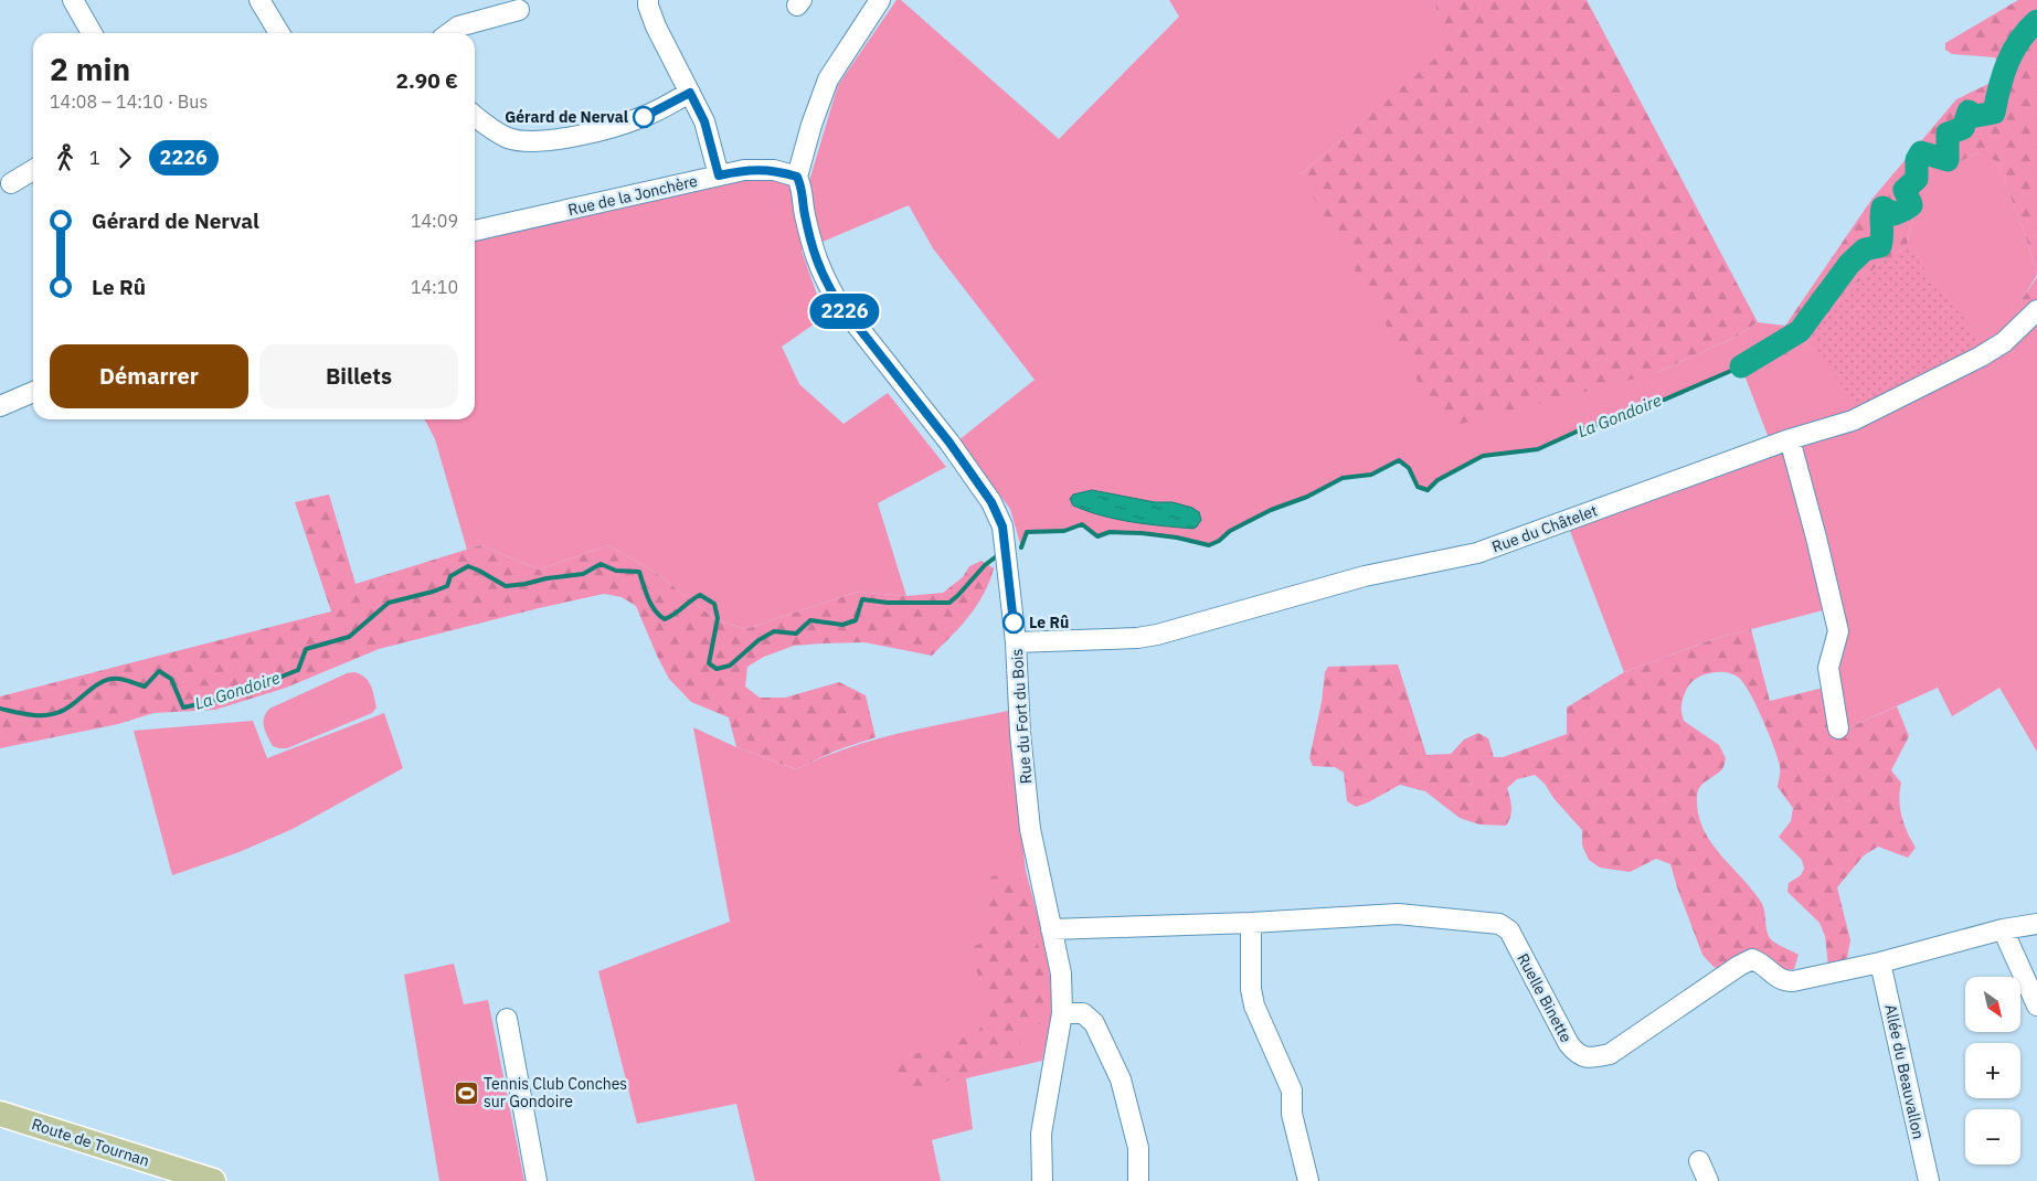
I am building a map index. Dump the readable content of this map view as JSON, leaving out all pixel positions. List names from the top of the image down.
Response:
{
  "streets": {
    "main road": ["Route de Tournan"],
    "street": [
      "Rue de la Jonchère",
      "Rue du Châtelet",
      "Rue du Fort du Bois",
      "Ruelle Binette",
      "Allée du Beauvallon"
    ]
  },
  "crossings": [
    ["Rue de la Jonchère", "Rue du Fort du Bois"],
    ["Rue du Châtelet", "Rue du Fort du Bois"],
    ["Rue du Fort du Bois", "Ruelle Binette"],
    ["Ruelle Binette", "Allée du Beauvallon"]
  ],
  "water": ["La Gondoire"],
  "places": {
    "other": ["Gérard de Nerval", "Le Rû"],
    "sports": ["Tennis Club Conches sur Gondoire"]
  },
  "lines": ["bus line 2226"],
  "north": "bottom right",
  "page": {
    "on_map": "2226",
    "heading": ["2 min", "14:08 – 14:10 · Bus", "2.90 €"],
    "legs": ["1", "2226"],
    "list": [
      {
        "name": "Gérard de Nerval",
        "value": "14:09"
      },
      {
        "name": "Le Rû",
        "value": "14:10"
      }
    ],
    "buttons": ["Démarrer", "Billets"],
    "map_buttons": ["+", "−"]
  }
}
